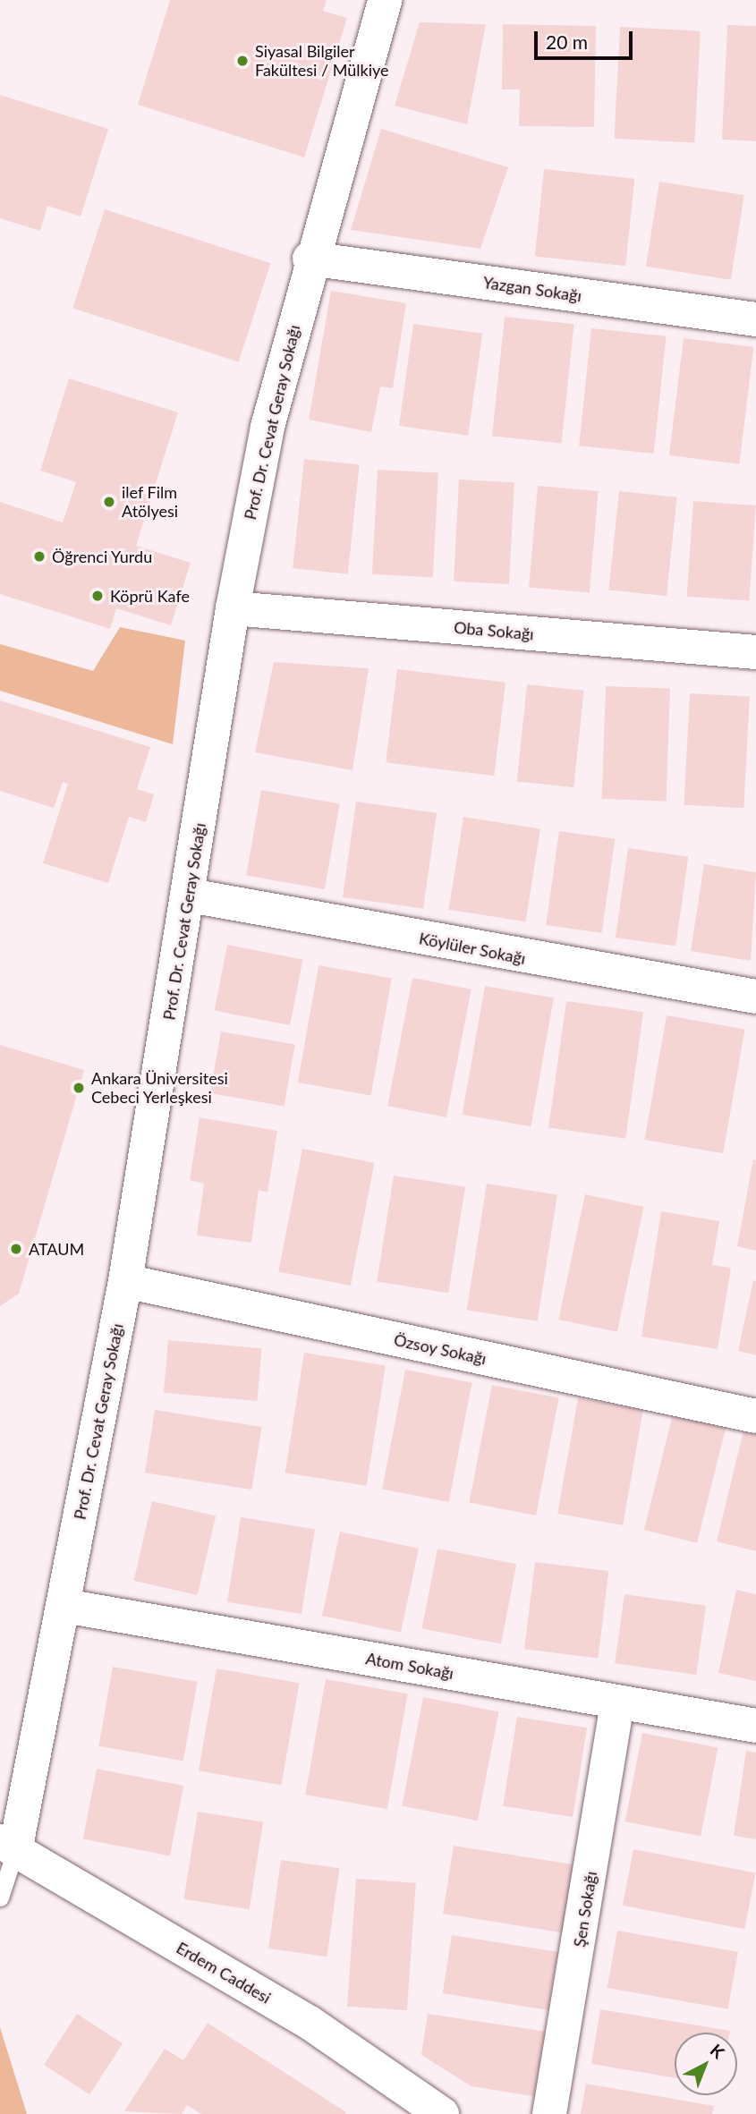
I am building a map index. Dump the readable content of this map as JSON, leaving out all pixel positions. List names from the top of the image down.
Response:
{
  "streets": {
    "street": [
      "Yazgan Sokağı",
      "Prof. Dr. Cevat Geray Sokağı",
      "Oba Sokağı",
      "Köylüler Sokağı",
      "Özsoy Sokağı",
      "Atom Sokağı",
      "Şen Sokağı",
      "Erdem Caddesi"
    ]
  },
  "crossings": [
    ["Yazgan Sokağı", "Prof. Dr. Cevat Geray Sokağı"],
    ["Prof. Dr. Cevat Geray Sokağı", "Oba Sokağı"],
    ["Prof. Dr. Cevat Geray Sokağı", "Köylüler Sokağı"],
    ["Prof. Dr. Cevat Geray Sokağı", "Özsoy Sokağı"],
    ["Prof. Dr. Cevat Geray Sokağı", "Atom Sokağı"],
    ["Prof. Dr. Cevat Geray Sokağı", "Erdem Caddesi"],
    ["Atom Sokağı", "Şen Sokağı"]
  ],
  "places": [
    "Siyasal Bilgiler Fakültesi / Mülkiye",
    "ilef Film Atölyesi",
    "Öğrenci Yurdu",
    "Köprü Kafe",
    "Ankara Üniversitesi Cebeci Yerleşkesi",
    "ATAUM"
  ],
  "scale_bar": "20 m",
  "north": "top right"
}
